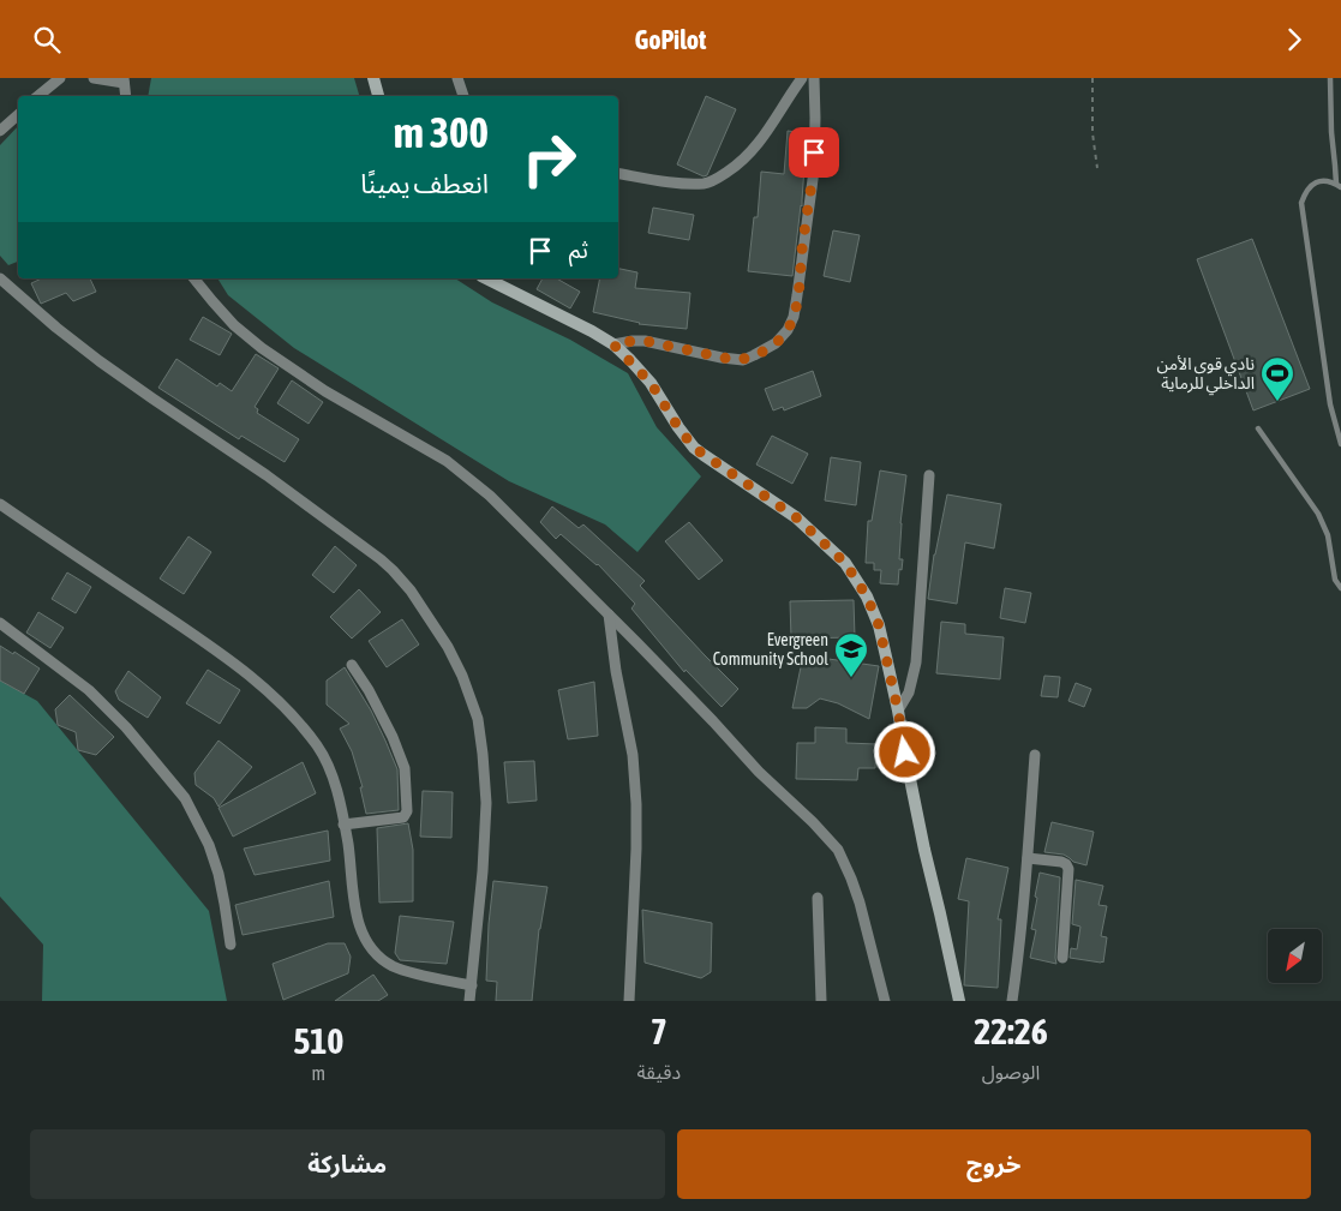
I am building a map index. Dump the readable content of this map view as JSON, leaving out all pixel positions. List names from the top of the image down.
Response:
{
  "places": {
    "sports": ["نادي قوى الأمن الداخلي للرماية"],
    "school or university": ["Evergreen Community School"]
  },
  "north": "bottom left",
  "page": {
    "header": "GoPilot",
    "turn": ["300 m", "انعطف يمينًا"],
    "then": "ثم",
    "eta": [
      "22:26",
      "الوصول",
      "7",
      "دقيقة",
      "510",
      "m"
    ],
    "buttons": ["خروج", "مشاركة"]
  }
}
